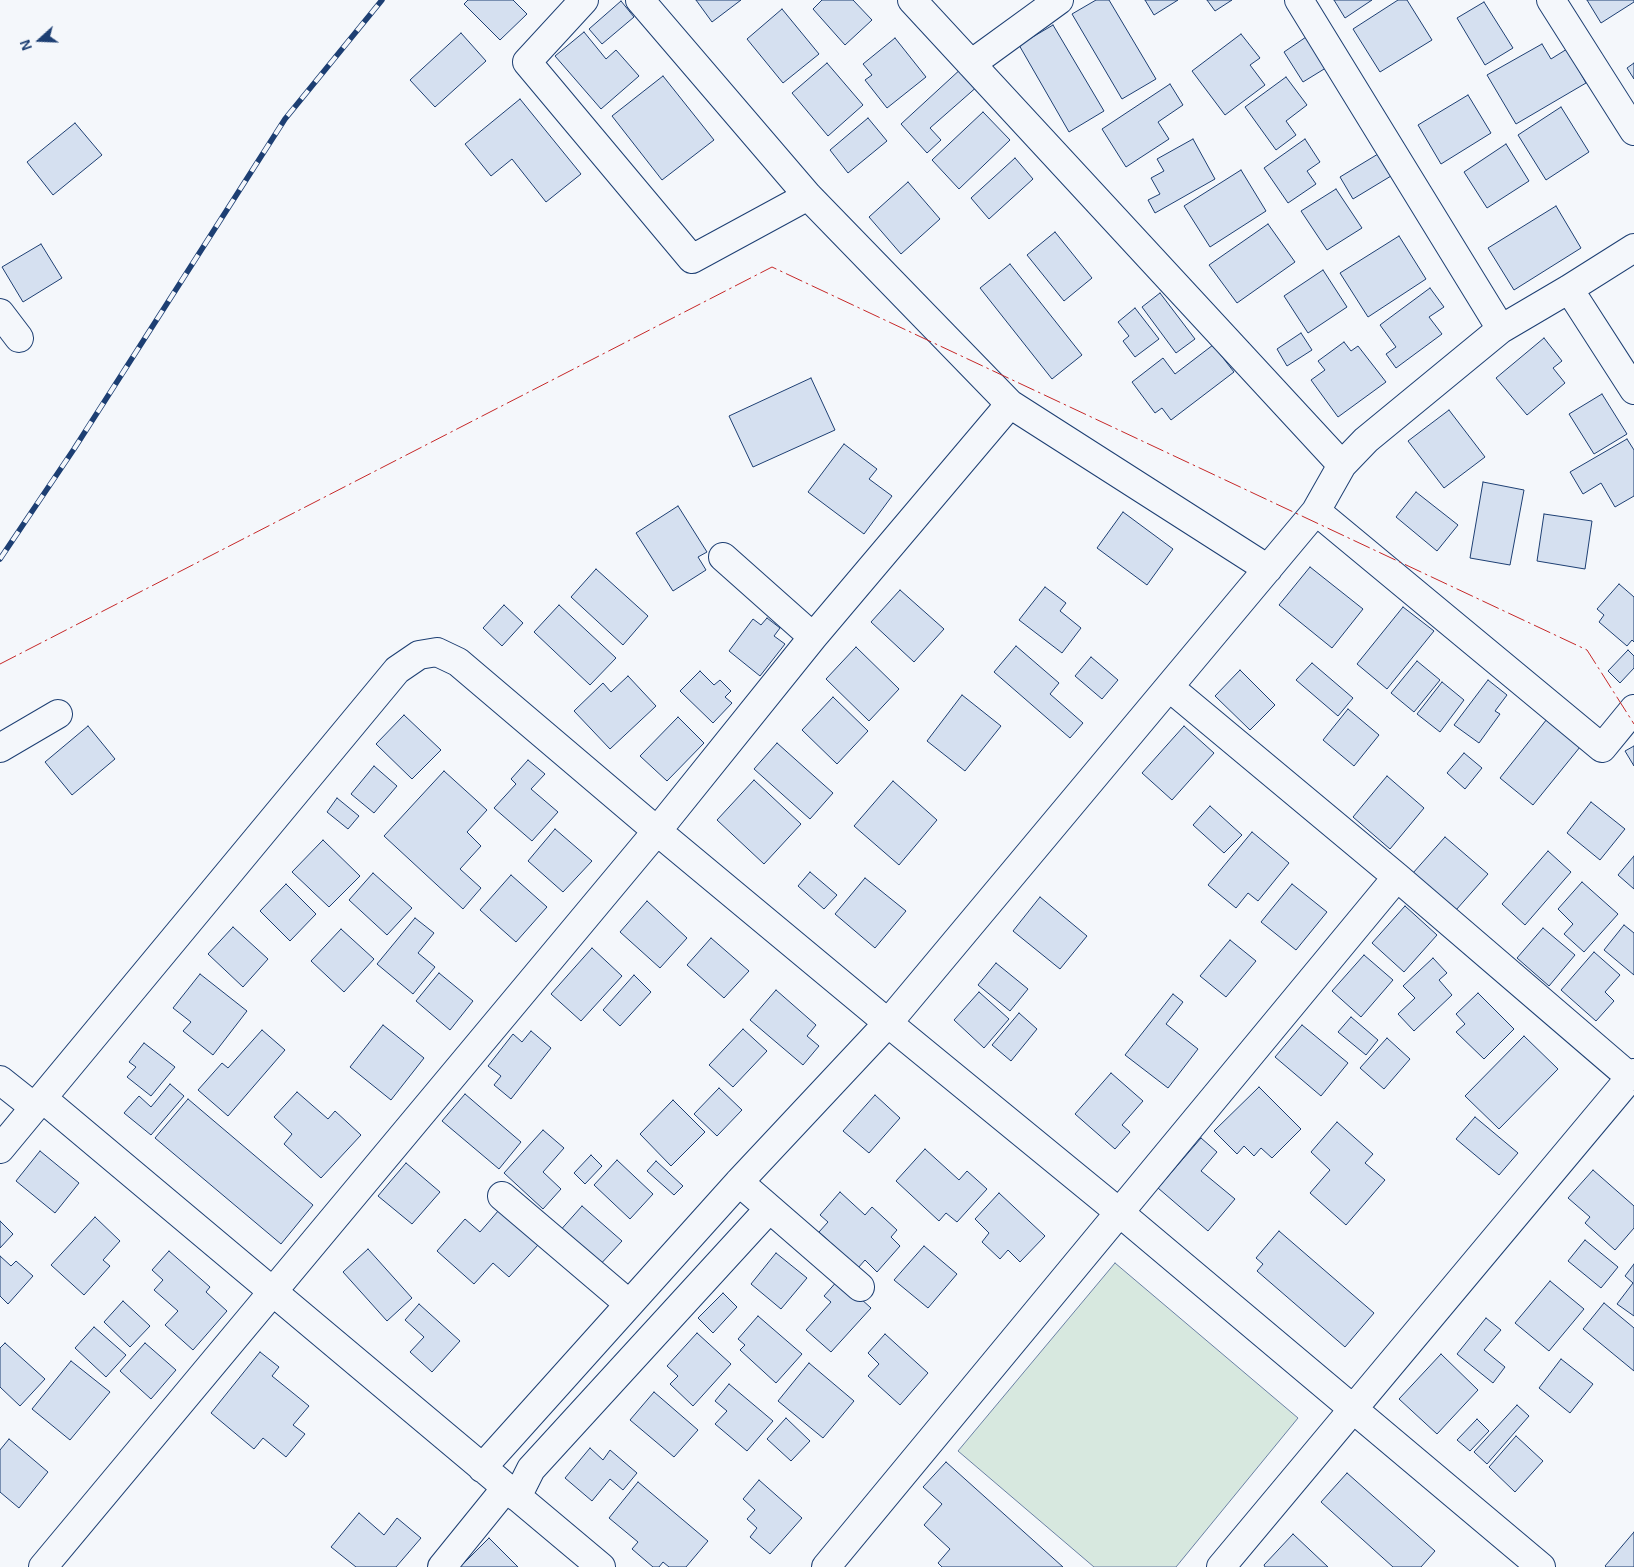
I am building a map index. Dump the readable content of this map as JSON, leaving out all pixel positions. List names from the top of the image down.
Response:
{
  "north": "left"
}
